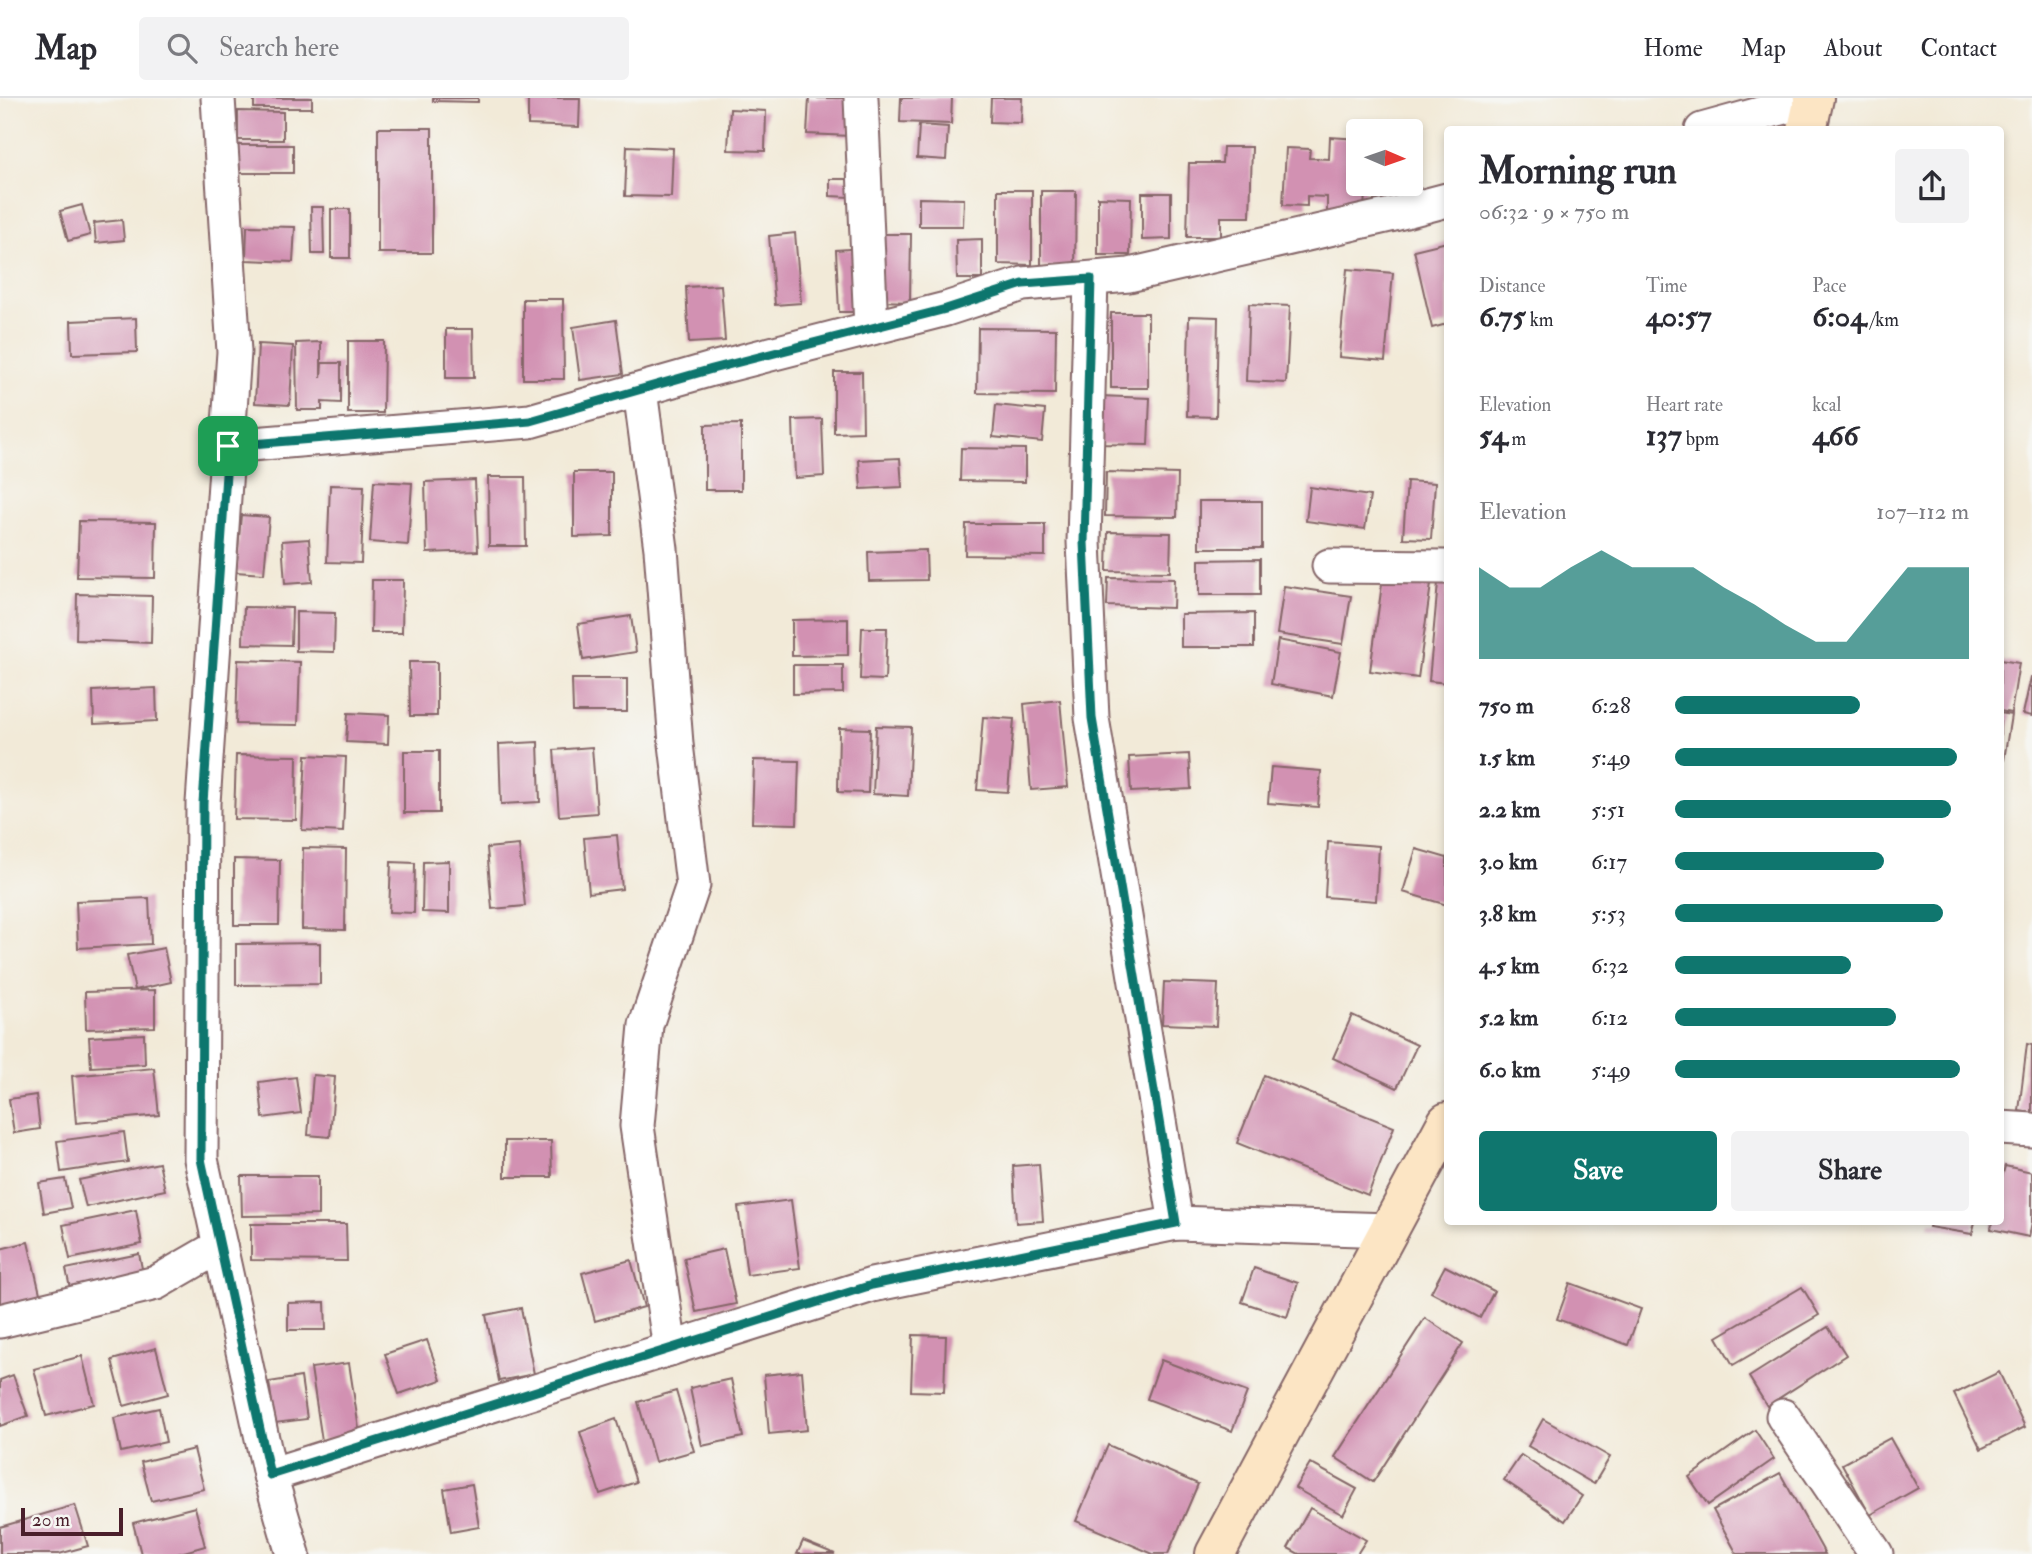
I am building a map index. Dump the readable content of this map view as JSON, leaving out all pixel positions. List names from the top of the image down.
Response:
{
  "scale_bar": "20 m",
  "north": "right",
  "page": {
    "header": "Map",
    "search": "Search here",
    "nav": [
      "Home",
      "Map",
      "About",
      "Contact"
    ],
    "heading": ["Morning run", "06:32 · 9 × 750 m"],
    "stats": [
      ["Distance", "6.75 km"],
      ["Time", "40:57"],
      ["Pace", "6:04 /km"],
      ["Elevation", "54 m"],
      ["Heart rate", "137 bpm"],
      ["kcal", "466"]
    ],
    "chart": ["Elevation", "107–112 m"],
    "list": [
      {
        "name": "750 m",
        "note": "6:28"
      },
      {
        "name": "1.5 km",
        "note": "5:49"
      },
      {
        "name": "2.2 km",
        "note": "5:51"
      },
      {
        "name": "3.0 km",
        "note": "6:17"
      },
      {
        "name": "3.8 km",
        "note": "5:53"
      },
      {
        "name": "4.5 km",
        "note": "6:32"
      },
      {
        "name": "5.2 km",
        "note": "6:12"
      },
      {
        "name": "6.0 km",
        "note": "5:49"
      }
    ],
    "buttons": ["Save", "Share"],
    "scale": "20 m"
  }
}
